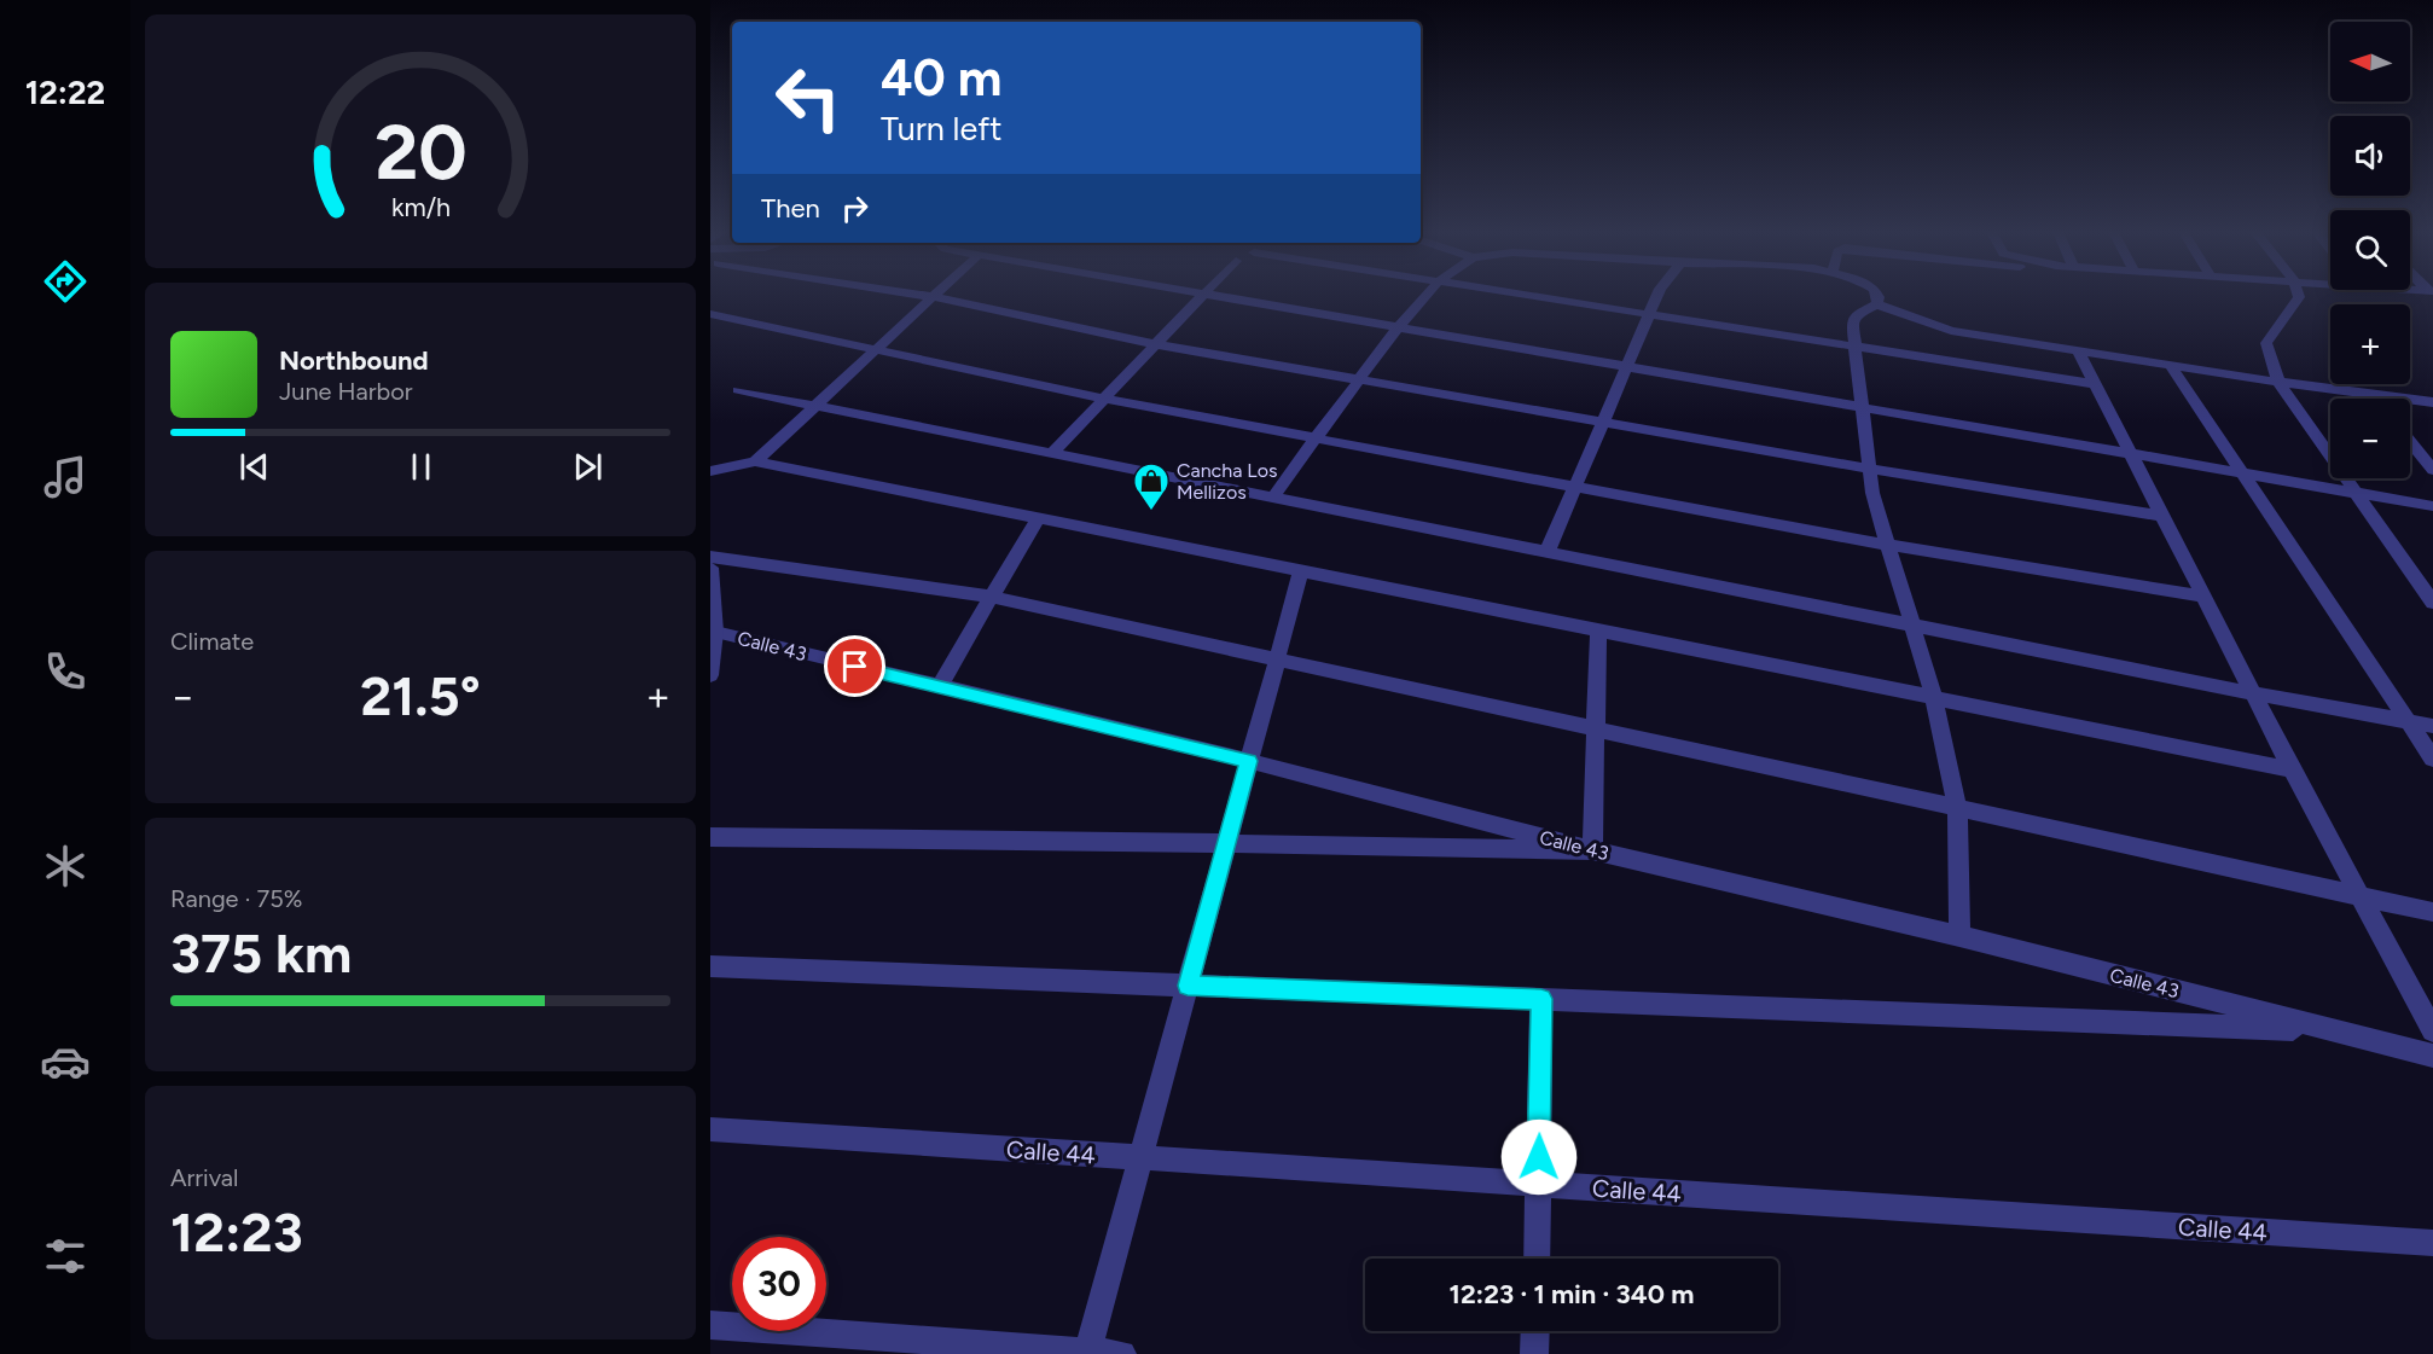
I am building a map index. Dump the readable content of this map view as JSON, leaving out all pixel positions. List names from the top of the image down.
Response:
{
  "streets": {
    "street": ["Calle 43", "Calle 44"]
  },
  "places": {
    "shop": ["Cancha Los Mellizos"]
  },
  "north": "left",
  "page": {
    "tabs": "12:22",
    "map_buttons": ["+", "−"],
    "turn": ["40 m", "Turn left"],
    "then": "Then",
    "song": ["Northbound", "June Harbor"],
    "tile": [
      "Climate",
      ["Range · 75%", "375 km"],
      ["Arrival", "12:23"]
    ],
    "heat": ["−", "21.5°", "+"],
    "limit": "30",
    "trip": "12:23 · 1 min · 340 m",
    "gauge": ["20", "km/h"]
  }
}
